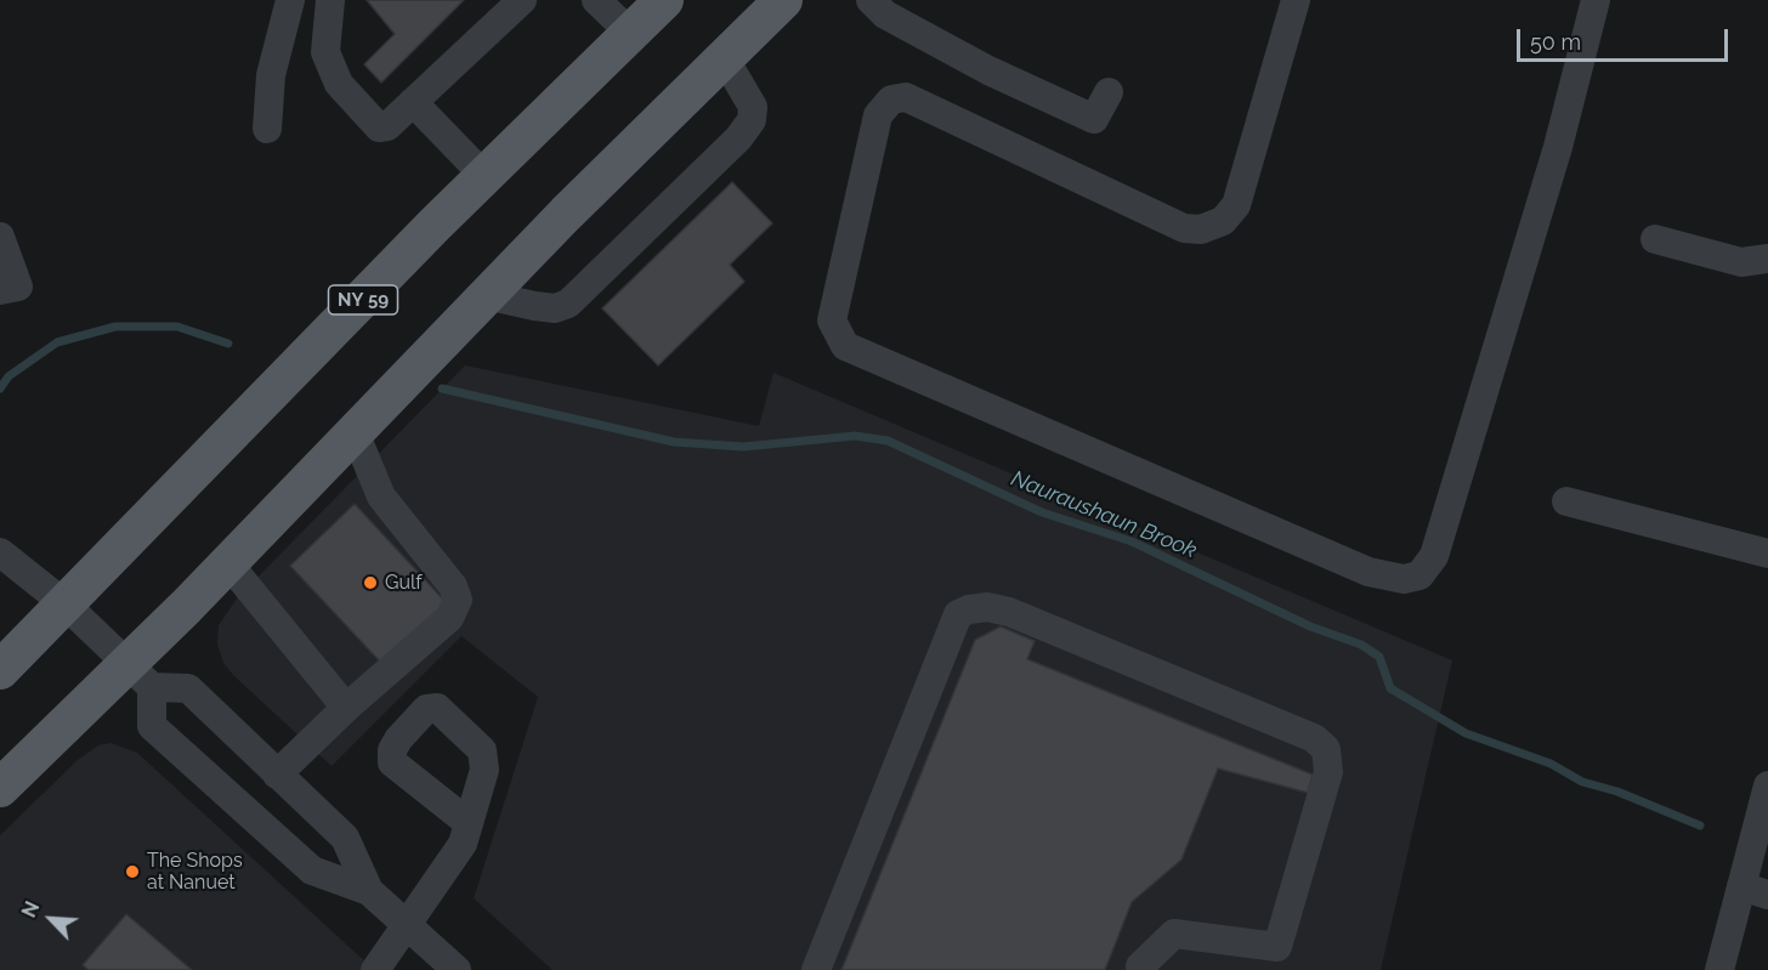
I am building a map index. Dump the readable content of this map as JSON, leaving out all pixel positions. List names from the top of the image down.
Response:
{
  "streets": {
    "main road": ["NY 59"]
  },
  "water": ["Nauraushaun Brook"],
  "places": ["Gulf", "The Shops at Nanuet"],
  "scale_bar": "50 m",
  "north": "top left"
}
